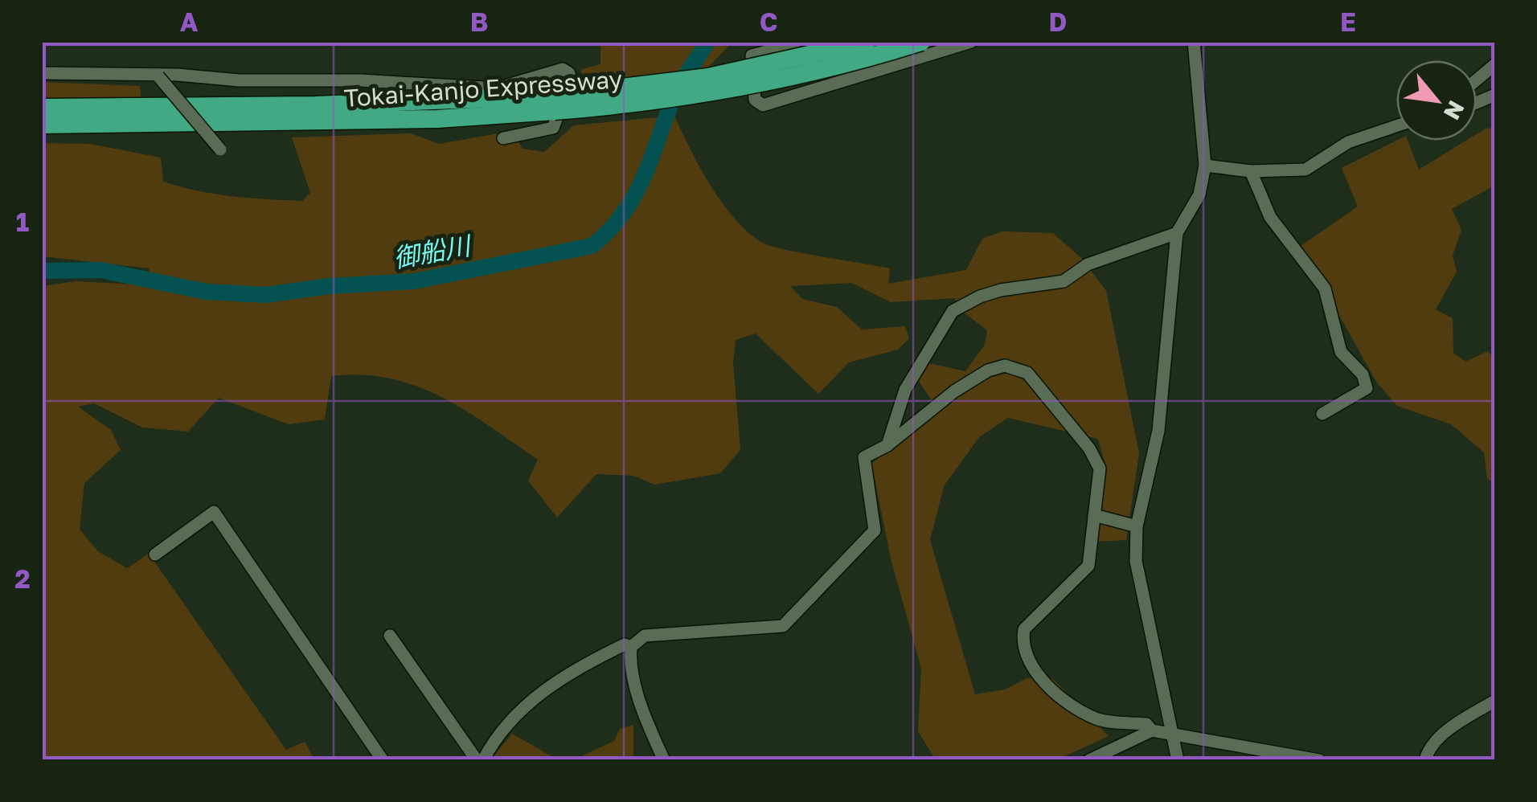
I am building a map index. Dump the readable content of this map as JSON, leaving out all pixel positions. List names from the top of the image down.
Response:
{
  "streets": {
    "highway": ["Tokai-Kanjo Expressway"]
  },
  "water": ["御船川"],
  "north": "bottom right",
  "grid": {
    "columns": [
      "A",
      "B",
      "C",
      "D",
      "E"
    ],
    "rows": ["1", "2"]
  }
}
